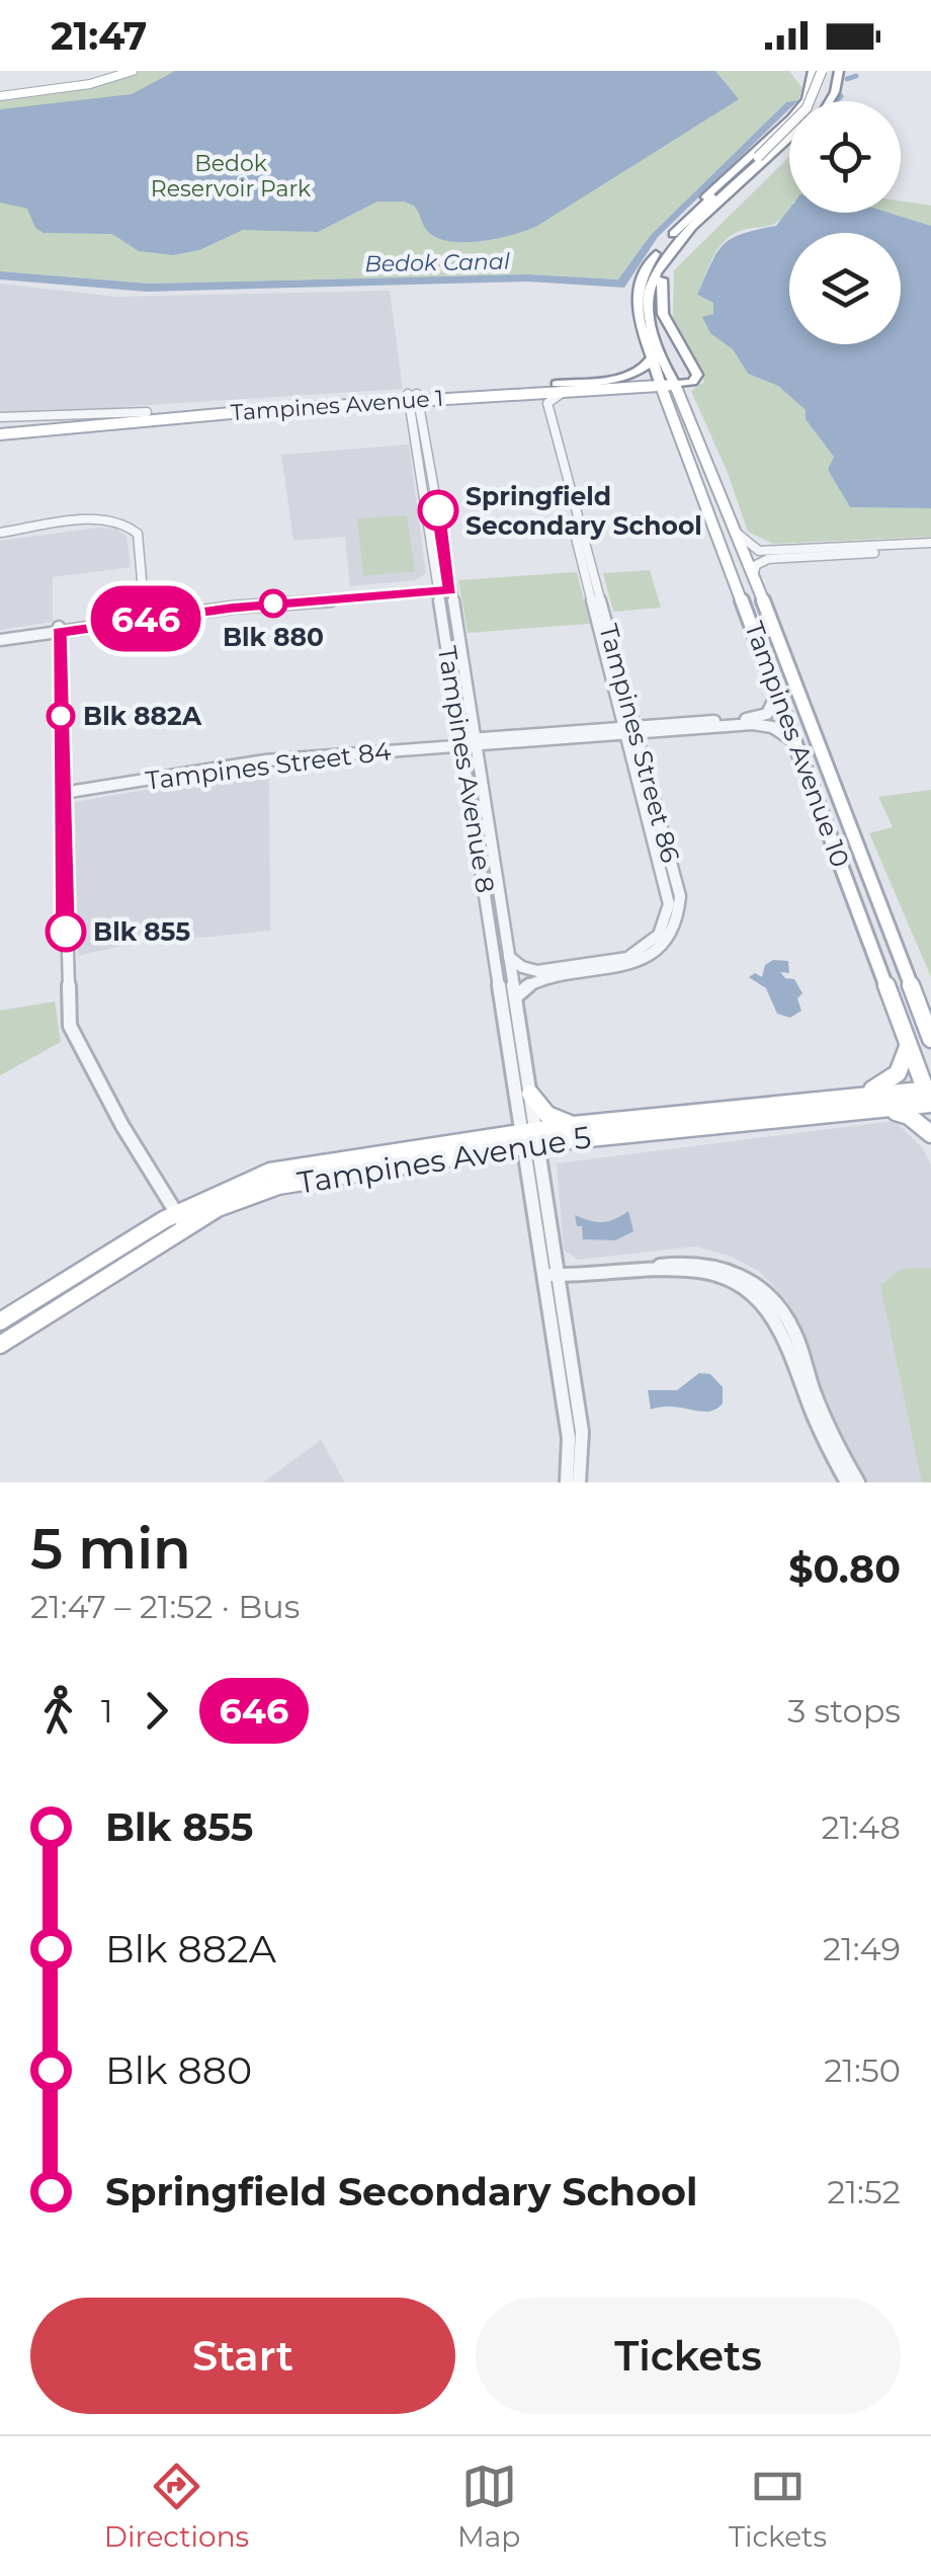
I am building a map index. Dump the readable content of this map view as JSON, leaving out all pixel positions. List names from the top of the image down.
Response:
{
  "streets": {
    "main road": ["Tampines Avenue 1", "Tampines Avenue 10", "Tampines Avenue 5"],
    "street": ["Tampines Street 86", "Tampines Street 84", "Tampines Avenue 8"]
  },
  "crossings": [
    ["Tampines Avenue 1", "Tampines Street 86"],
    ["Tampines Avenue 1", "Tampines Avenue 10"],
    ["Tampines Avenue 1", "Tampines Avenue 8"],
    ["Tampines Street 86", "Tampines Street 84"],
    ["Tampines Street 86", "Tampines Avenue 8"],
    ["Tampines Avenue 10", "Tampines Avenue 5"],
    ["Tampines Street 84", "Tampines Avenue 8"],
    ["Tampines Avenue 8", "Tampines Avenue 5"]
  ],
  "water": ["Bedok Canal"],
  "parks": ["Bedok Reservoir Park"],
  "places": [
    "Springfield Secondary School",
    "Blk 880",
    "Blk 882A",
    "Blk 855"
  ],
  "lines": ["bus line 646"],
  "page": {
    "status": "21:47",
    "on_map": "646",
    "heading": ["5 min", "21:47 – 21:52 · Bus", "$0.80"],
    "legs": ["1", "646", "3 stops"],
    "list": [
      {
        "name": "Blk 855",
        "value": "21:48"
      },
      {
        "name": "Blk 882A",
        "value": "21:49"
      },
      {
        "name": "Blk 880",
        "value": "21:50"
      },
      {
        "name": "Springfield Secondary School",
        "value": "21:52"
      }
    ],
    "buttons": ["Start", "Tickets"],
    "tabs": ["Directions", "Map", "Tickets"]
  }
}
